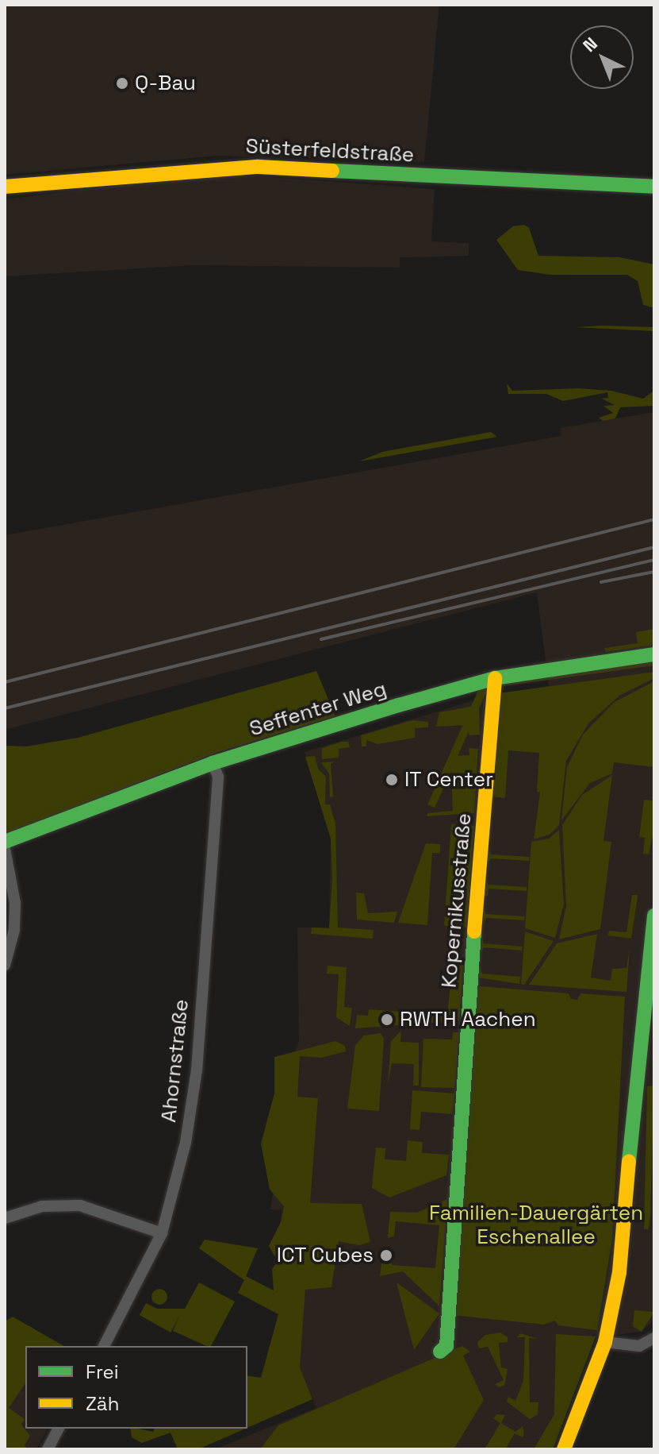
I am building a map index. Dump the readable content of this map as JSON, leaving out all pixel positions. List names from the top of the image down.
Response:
{
  "streets": {
    "street": [
      "Süsterfeldstraße",
      "Seffenter Weg",
      "Kopernikusstraße",
      "Ahornstraße"
    ]
  },
  "crossings": [
    ["Seffenter Weg", "Kopernikusstraße"],
    ["Seffenter Weg", "Ahornstraße"]
  ],
  "parks": ["Familien-Dauergärten Eschenallee"],
  "places": [
    "Q-Bau",
    "IT Center",
    "RWTH Aachen",
    "ICT Cubes"
  ],
  "legend": ["Frei", "Zäh"],
  "north": "top left"
}
